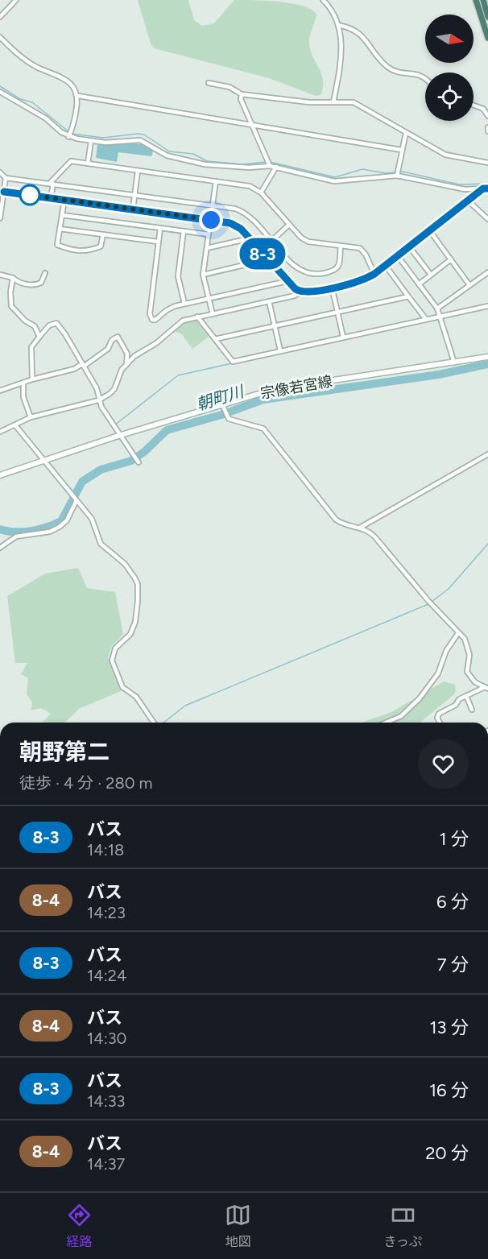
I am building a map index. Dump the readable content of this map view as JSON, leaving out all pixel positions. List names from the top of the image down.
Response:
{
  "streets": {
    "main road": ["宗像若宮線"]
  },
  "water": ["朝町川"],
  "lines": ["bus line 8-3"],
  "north": "right",
  "page": {
    "on_map": "8-3",
    "heading": ["朝野第二", "徒歩 · 4 分 · 280 m"],
    "list": [
      {
        "mark": "8-3",
        "name": "バス",
        "note": "14:18",
        "value": "1 分"
      },
      {
        "mark": "8-4",
        "name": "バス",
        "note": "14:23",
        "value": "6 分"
      },
      {
        "mark": "8-3",
        "name": "バス",
        "note": "14:24",
        "value": "7 分"
      },
      {
        "mark": "8-4",
        "name": "バス",
        "note": "14:30",
        "value": "13 分"
      },
      {
        "mark": "8-3",
        "name": "バス",
        "note": "14:33",
        "value": "16 分"
      },
      {
        "mark": "8-4",
        "name": "バス",
        "note": "14:37",
        "value": "20 分"
      }
    ],
    "tabs": ["経路", "地図", "きっぷ"]
  }
}
